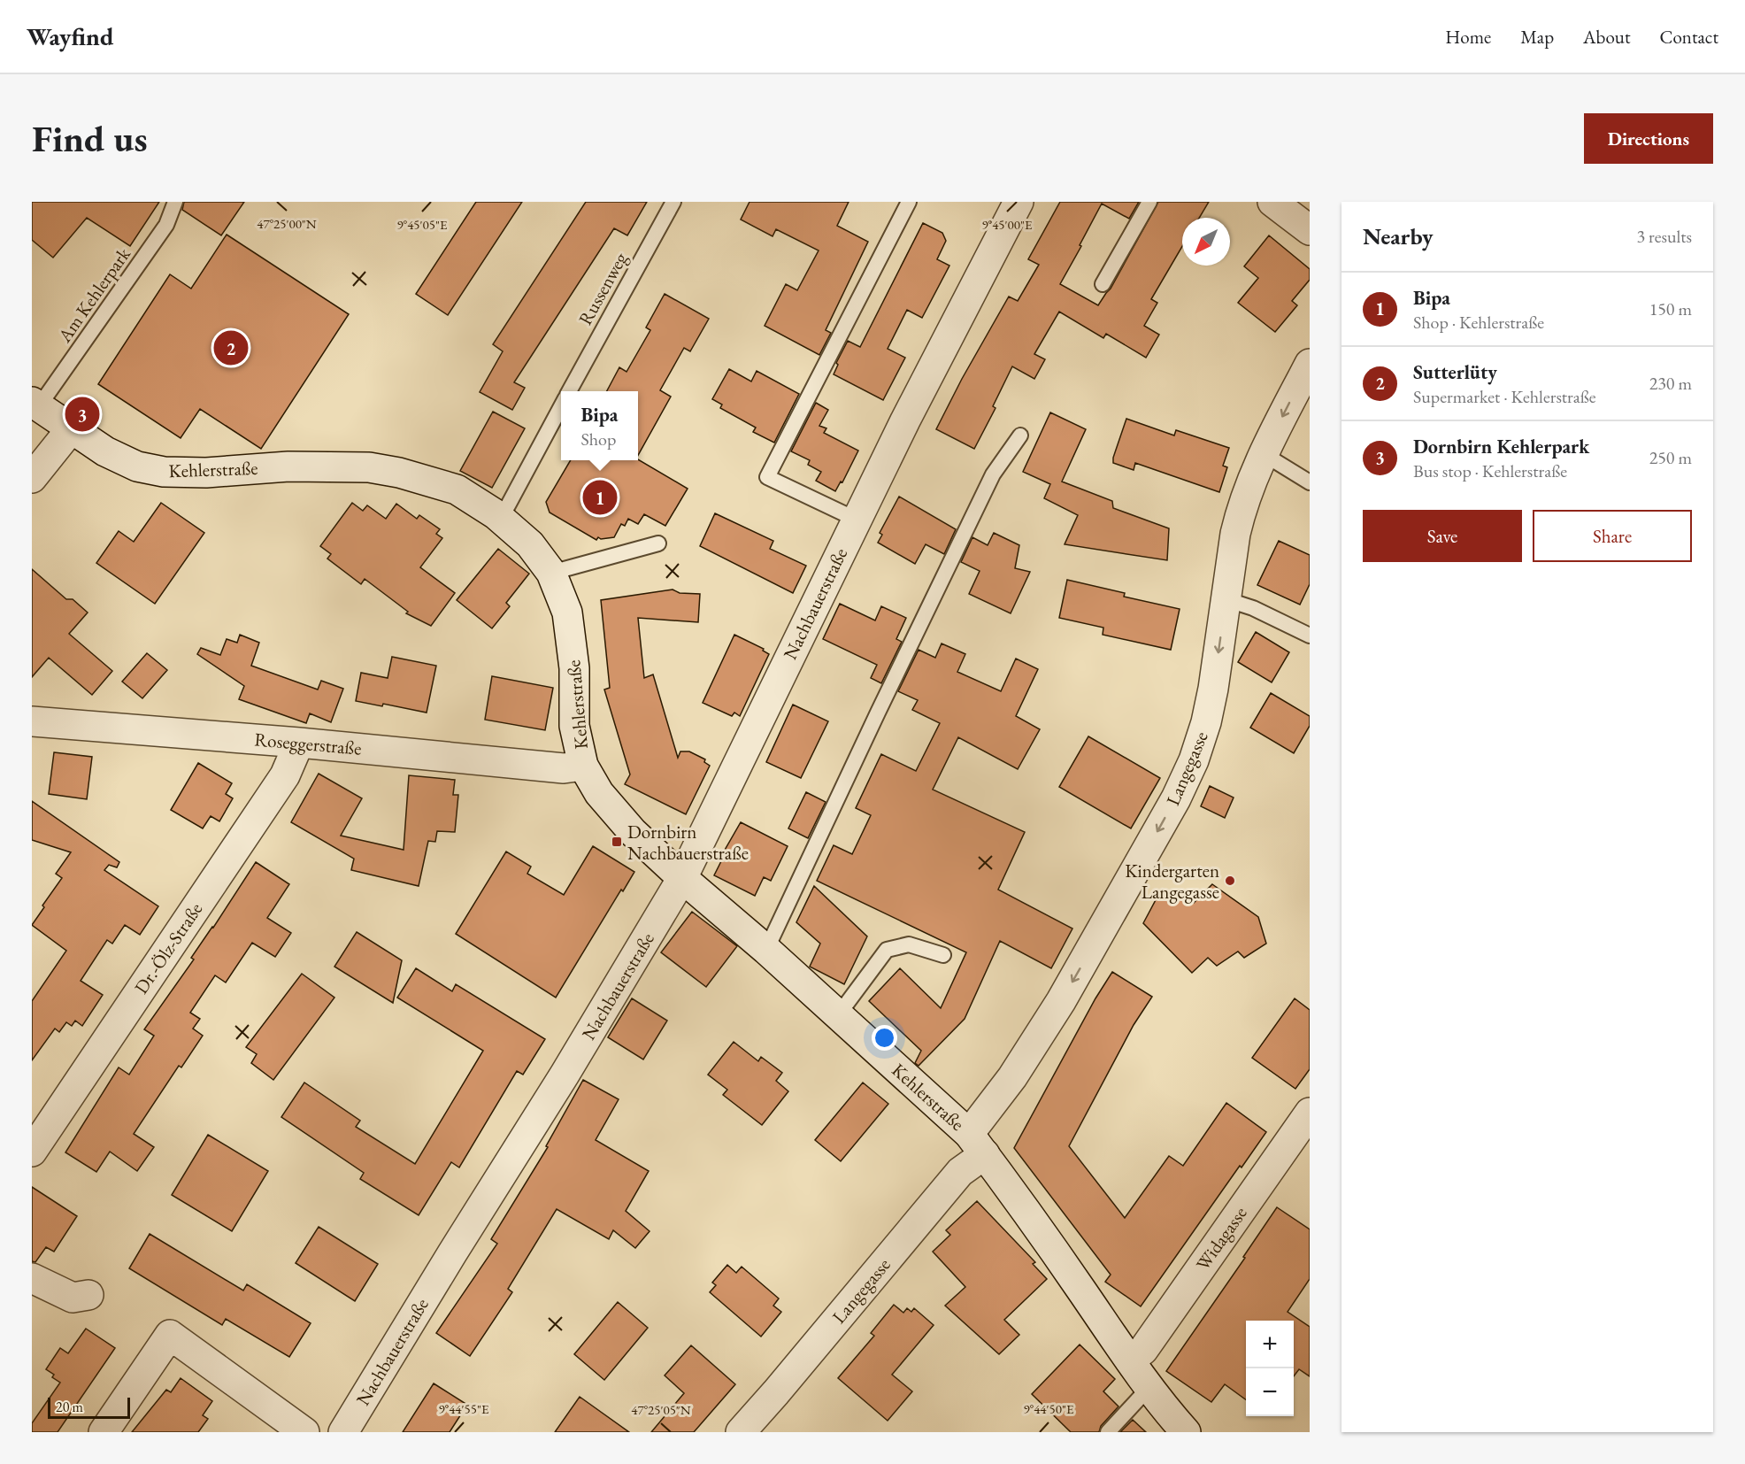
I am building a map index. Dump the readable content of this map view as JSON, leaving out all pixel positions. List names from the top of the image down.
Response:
{
  "streets": {
    "street": [
      "Kehlerstraße",
      "Nachbauerstraße",
      "Roseggerstraße",
      "Langegasse",
      "Dr.-Ölz-Straße",
      "Widagasse"
    ],
    "lane": ["Russenweg", "Am Kehlerpark"]
  },
  "crossings": [
    ["Russenweg", "Kehlerstraße"],
    ["Am Kehlerpark", "Kehlerstraße"],
    ["Kehlerstraße", "Nachbauerstraße"],
    ["Kehlerstraße", "Roseggerstraße"],
    ["Kehlerstraße", "Langegasse"],
    ["Kehlerstraße", "Widagasse"],
    ["Roseggerstraße", "Dr.-Ölz-Straße"]
  ],
  "one_way": ["Langegasse"],
  "places": {
    "transit": ["Dornbirn Nachbauerstraße"],
    "other": ["Kindergarten Langegasse"]
  },
  "scale_bar": "20 m",
  "north": "bottom left",
  "page": {
    "header": "Wayfind",
    "nav": [
      "Home",
      "Map",
      "About",
      "Contact"
    ],
    "buttons": [
      "Directions",
      ["Save", "Share"]
    ],
    "title": "Find us",
    "heading": ["Nearby", "3 results"],
    "list": [
      {
        "mark": "1",
        "name": "Bipa",
        "note": "Shop · Kehlerstraße",
        "value": "150 m"
      },
      {
        "mark": "2",
        "name": "Sutterlüty",
        "note": "Supermarket · Kehlerstraße",
        "value": "230 m"
      },
      {
        "mark": "3",
        "name": "Dornbirn Kehlerpark",
        "note": "Bus stop · Kehlerstraße",
        "value": "250 m"
      }
    ],
    "pins": ["2", "3", "1"],
    "popup": ["Bipa", "Shop"],
    "map_buttons": ["+", "−"],
    "scale": "20 m"
  },
  "coordinates": [
    "47°25'00\"N",
    "9°45'05\"E",
    "9°45'00\"E",
    "9°44'55\"E",
    "9°44'50\"E",
    "47°25'05\"N"
  ]
}
